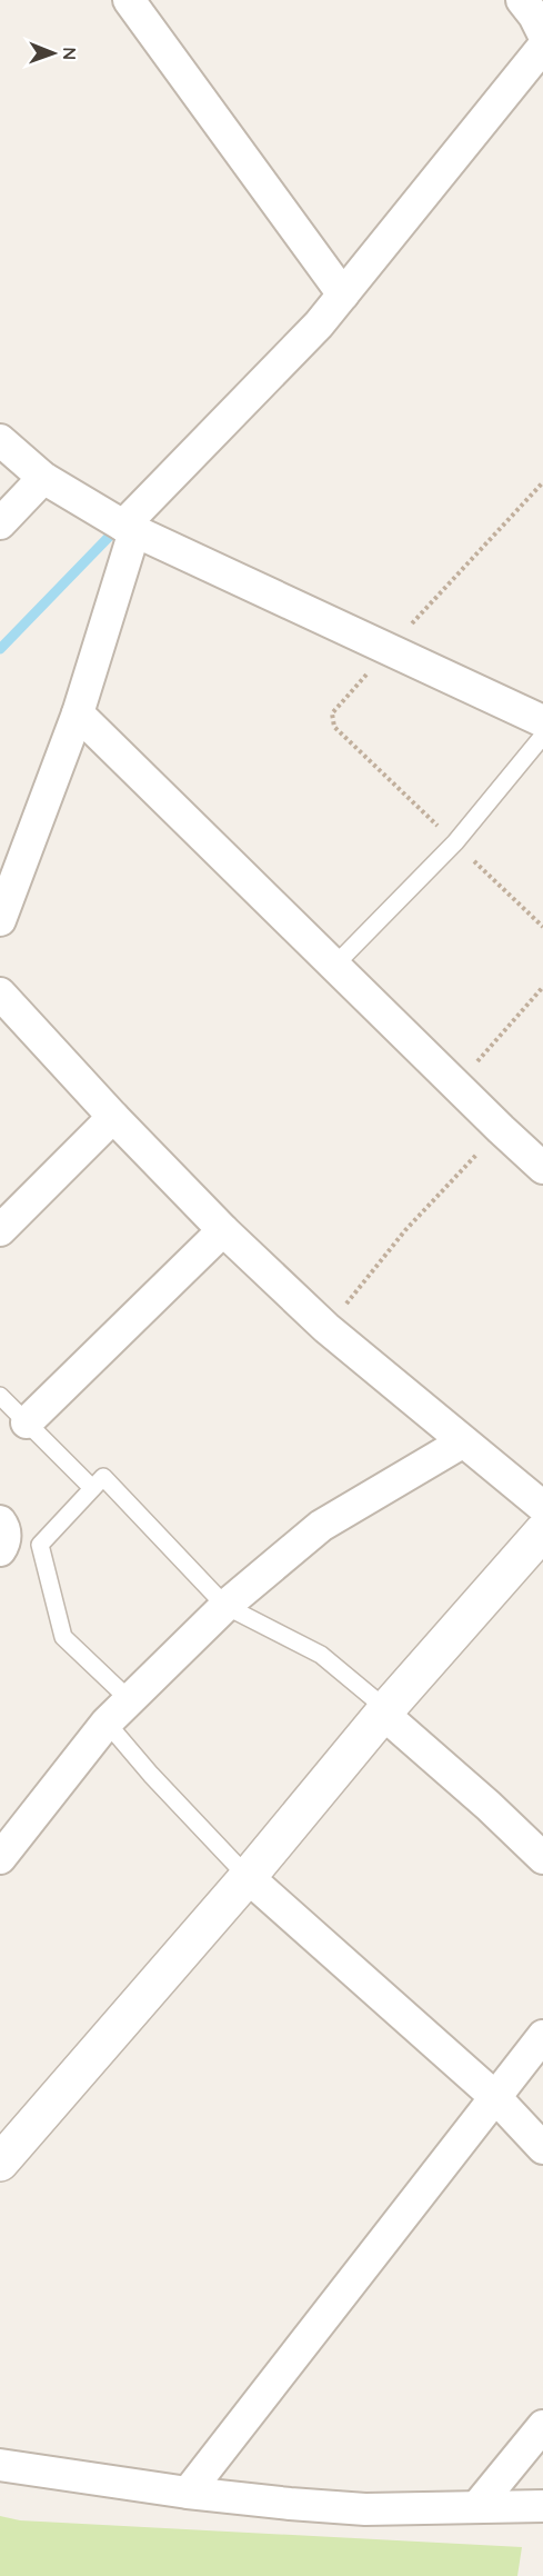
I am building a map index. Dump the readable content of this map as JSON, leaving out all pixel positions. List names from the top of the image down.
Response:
{
  "north": "right"
}
